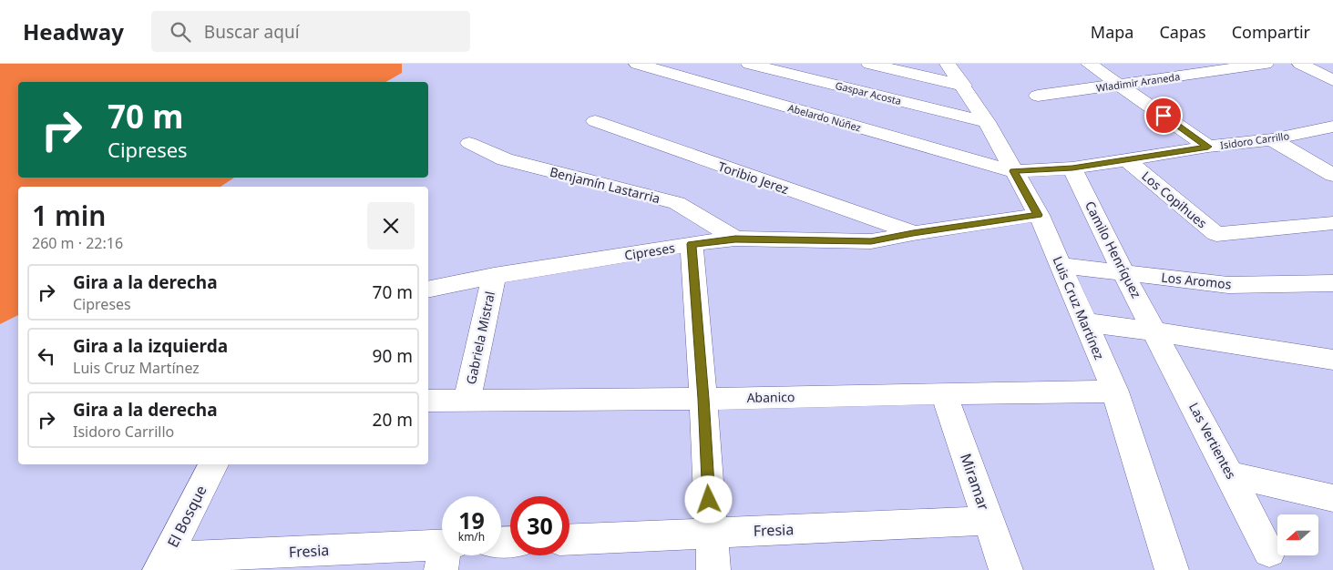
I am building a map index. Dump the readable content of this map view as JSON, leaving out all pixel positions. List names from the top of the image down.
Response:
{
  "streets": {
    "street": [
      "Wladimir Araneda",
      "Gaspar Acosta",
      "Abelardo Núñez",
      "Isidoro Carrillo",
      "Toribio Jerez",
      "Benjamín Lastarria",
      "Los Copihues",
      "Camilo Henríquez",
      "Cipreses",
      "Los Aromos",
      "Luis Cruz Martínez",
      "Gabriela Mistral",
      "Abanico",
      "Las Vertientes",
      "Miramar",
      "El Bosque",
      "Fresia"
    ]
  },
  "crossings": [
    ["Gaspar Acosta", "Luis Cruz Martínez"],
    ["Abelardo Núñez", "Isidoro Carrillo"],
    ["Abelardo Núñez", "Luis Cruz Martínez"],
    ["Isidoro Carrillo", "Los Copihues"],
    ["Isidoro Carrillo", "Camilo Henríquez"],
    ["Isidoro Carrillo", "Luis Cruz Martínez"],
    ["Toribio Jerez", "Cipreses"],
    ["Benjamín Lastarria", "Cipreses"],
    ["Camilo Henríquez", "Los Aromos"],
    ["Camilo Henríquez", "Las Vertientes"],
    ["Cipreses", "Luis Cruz Martínez"],
    ["Cipreses", "Gabriela Mistral"],
    ["Los Aromos", "Luis Cruz Martínez"],
    ["Luis Cruz Martínez", "Abanico"],
    ["Gabriela Mistral", "Abanico"],
    ["Abanico", "Miramar"],
    ["Miramar", "Fresia"],
    ["El Bosque", "Fresia"]
  ],
  "north": "left",
  "page": {
    "header": "Headway",
    "search": "Buscar aquí",
    "nav": ["Mapa", "Capas", "Compartir"],
    "turn": ["70 m", "Cipreses"],
    "heading": ["1 min", "260 m · 22:16"],
    "list": [
      {
        "name": "Gira a la derecha",
        "note": "Cipreses",
        "value": "70 m"
      },
      {
        "name": "Gira a la izquierda",
        "note": "Luis Cruz Martínez",
        "value": "90 m"
      },
      {
        "name": "Gira a la derecha",
        "note": "Isidoro Carrillo",
        "value": "20 m"
      }
    ],
    "speed": "19 km/h",
    "limit": "30"
  }
}
